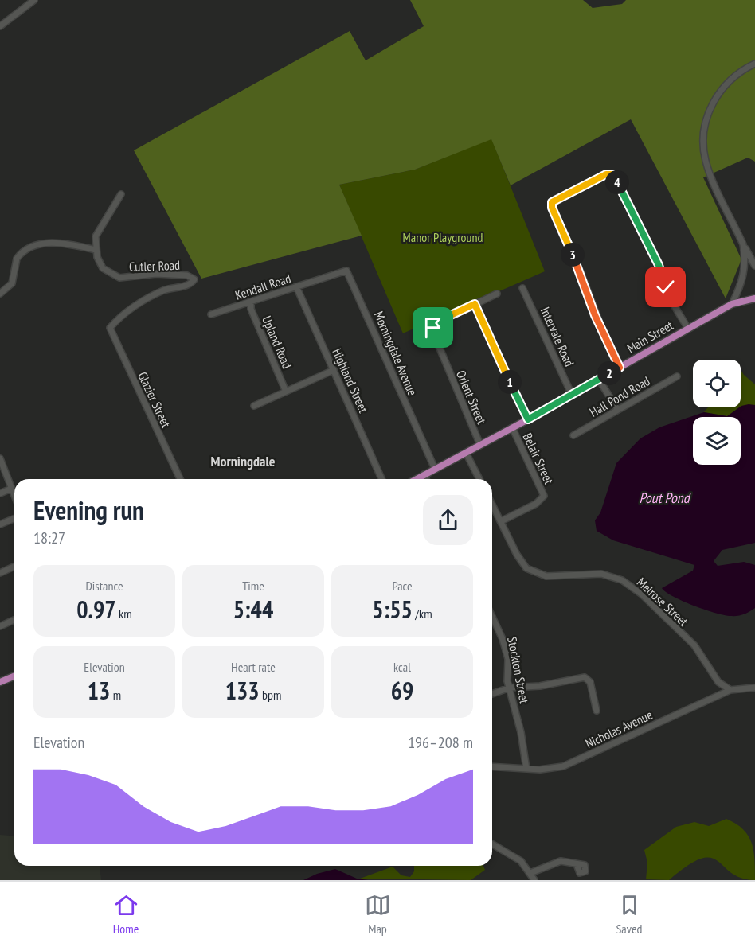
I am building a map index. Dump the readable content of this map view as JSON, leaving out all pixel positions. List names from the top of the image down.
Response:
{
  "streets": {
    "main road": ["Main Street"],
    "street": [
      "Cutler Road",
      "Kendall Road",
      "Intervale Road",
      "Upland Road",
      "Morningdale Avenue",
      "Highland Street",
      "Hall Pond Road",
      "Orient Street",
      "Glazier Street",
      "Belair Street",
      "Melrose Street",
      "Stockton Street",
      "Nicholas Avenue"
    ]
  },
  "crossings": [
    ["Cutler Road", "Glazier Street"],
    ["Kendall Road", "Upland Road"],
    ["Kendall Road", "Morningdale Avenue"],
    ["Kendall Road", "Highland Street"],
    ["Intervale Road", "Main Street"],
    ["Main Street", "Morningdale Avenue"],
    ["Main Street", "Orient Street"],
    ["Main Street", "Belair Street"],
    ["Belair Street", "Melrose Street"],
    ["Melrose Street", "Nicholas Avenue"],
    ["Stockton Street", "Nicholas Avenue"]
  ],
  "districts": ["Morningdale"],
  "water": ["Pout Pond"],
  "parks": ["Manor Playground"],
  "page": {
    "pins": [
      "4",
      "3",
      "2",
      "1"
    ],
    "heading": ["Evening run", "18:27"],
    "stats": [
      ["Distance", "0.97 km"],
      ["Time", "5:44"],
      ["Pace", "5:55 /km"],
      ["Elevation", "13 m"],
      ["Heart rate", "133 bpm"],
      ["kcal", "69"]
    ],
    "chart": ["Elevation", "196–208 m"],
    "tabs": ["Home", "Map", "Saved"]
  }
}
